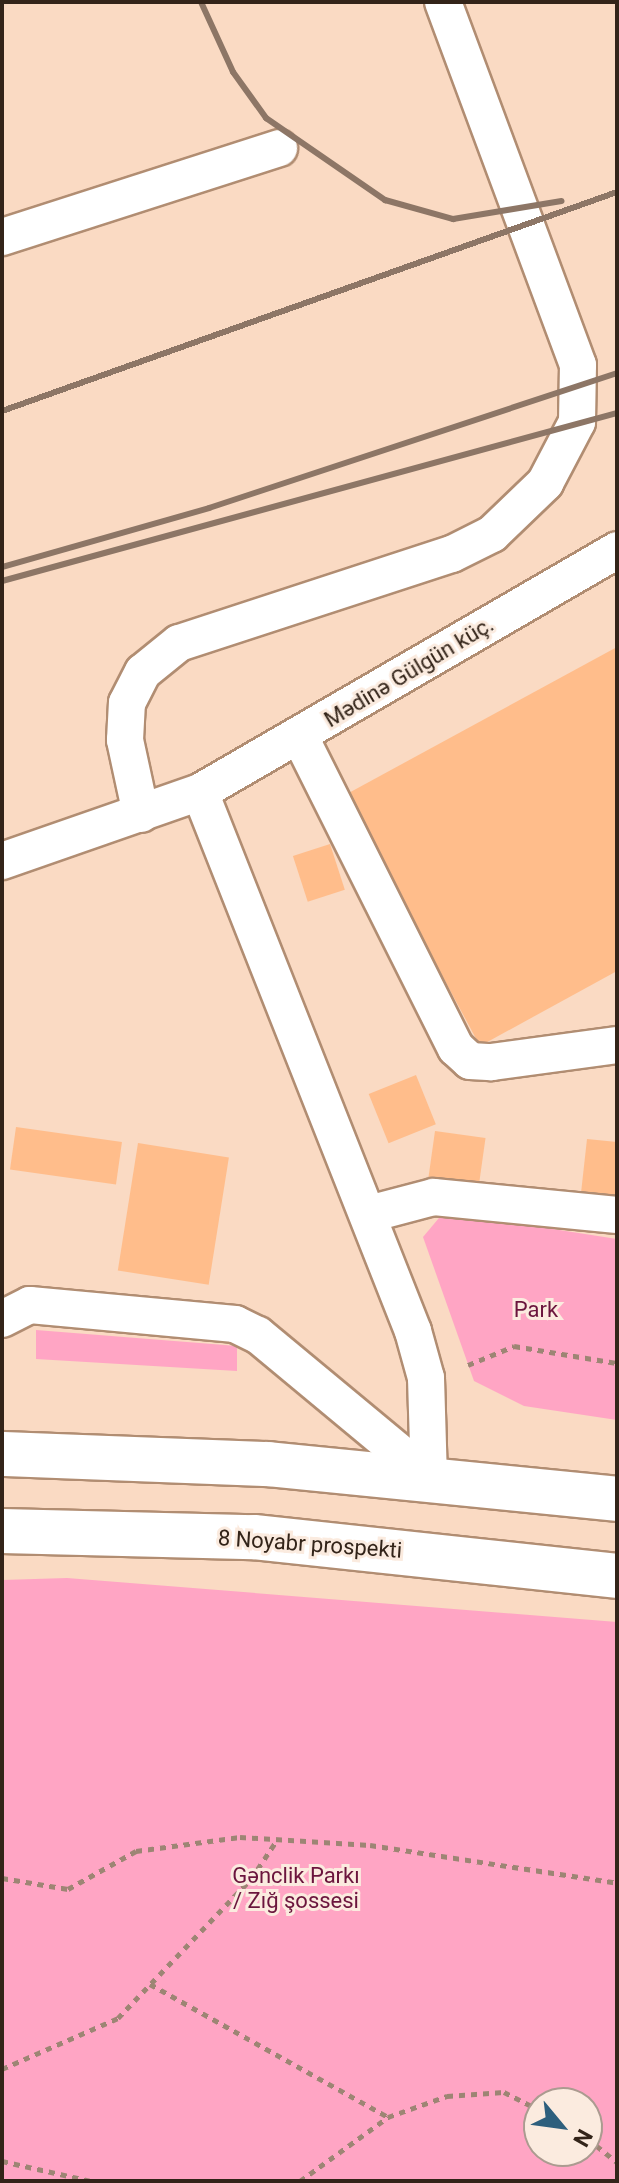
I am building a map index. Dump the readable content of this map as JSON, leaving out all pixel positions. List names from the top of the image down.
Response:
{
  "streets": {
    "highway": ["8 Noyabr prospekti"],
    "street": ["Mədinə Gülgün küç."]
  },
  "parks": ["Park", "Gənclik Parkı / Zığ şossesi"],
  "north": "bottom right"
}
